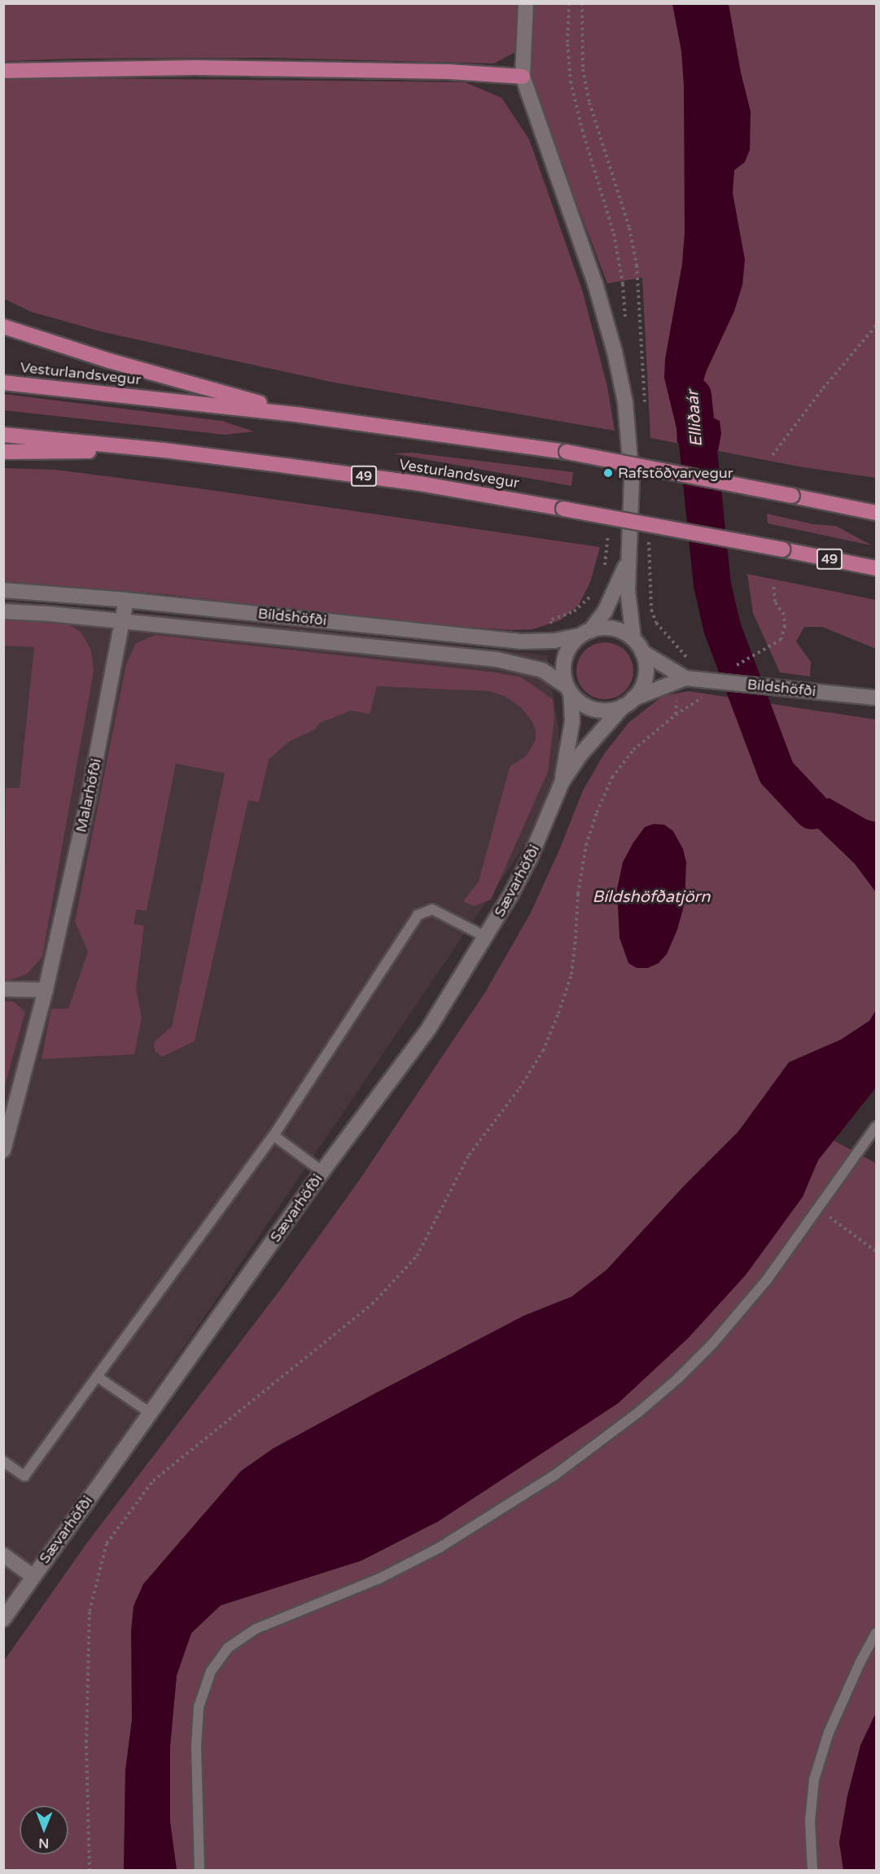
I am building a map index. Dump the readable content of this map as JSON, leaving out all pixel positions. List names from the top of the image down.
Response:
{
  "streets": {
    "highway": ["Vesturlandsvegur", "49"],
    "street": ["Bíldshöfði", "Malarhöfði", "Sævarhöfði"]
  },
  "crossings": [
    ["Bíldshöfði", "Malarhöfði"],
    ["Bíldshöfði", "Sævarhöfði"]
  ],
  "water": ["Elliðaár", "Bíldshöfðatjörn"],
  "places": ["Rafstöðvarvegur"],
  "north": "bottom"
}
